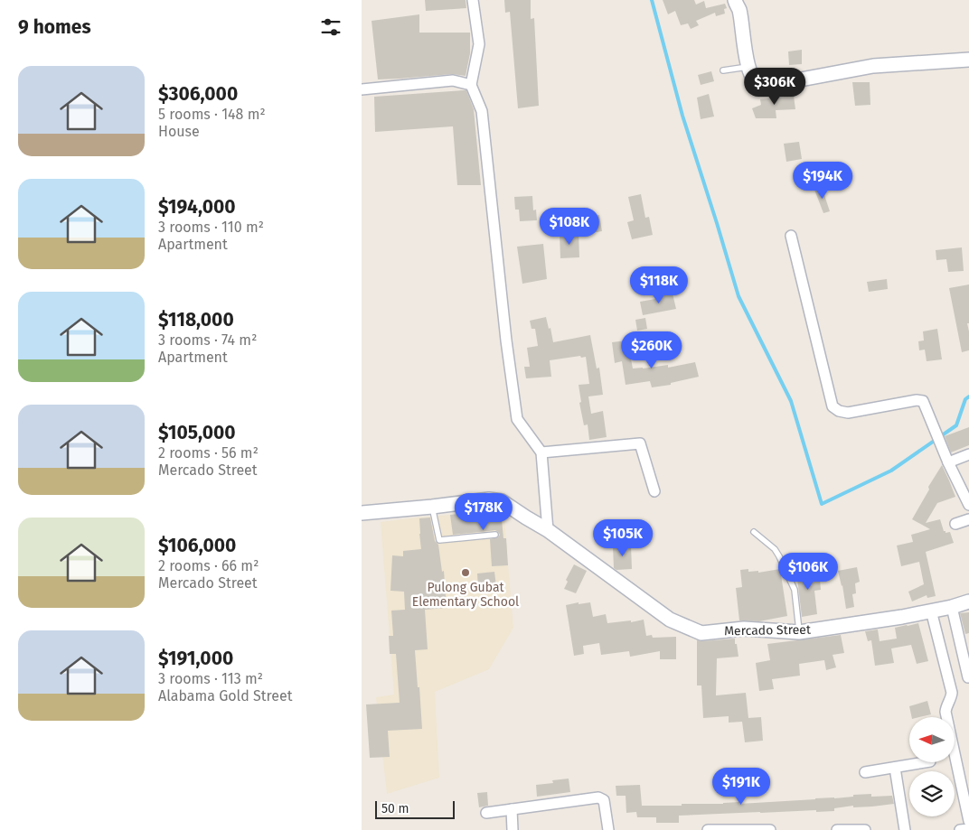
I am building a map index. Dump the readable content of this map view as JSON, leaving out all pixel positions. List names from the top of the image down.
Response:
{
  "streets": {
    "street": ["Mercado Street"]
  },
  "places": ["Pulong Gubat Elementary School"],
  "scale_bar": "50 m",
  "north": "left",
  "page": {
    "heading": "9 homes",
    "list": [
      {
        "name": "$306,000",
        "note": "5 rooms · 148 m² · House"
      },
      {
        "name": "$194,000",
        "note": "3 rooms · 110 m² · Apartment"
      },
      {
        "name": "$118,000",
        "note": "3 rooms · 74 m² · Apartment"
      },
      {
        "name": "$105,000",
        "note": "2 rooms · 56 m² · Mercado Street"
      },
      {
        "name": "$106,000",
        "note": "2 rooms · 66 m² · Mercado Street"
      },
      {
        "name": "$191,000",
        "note": "3 rooms · 113 m² · Alabama Gold Street"
      }
    ],
    "price": [
      "$306K",
      "$194K",
      "$108K",
      "$118K",
      "$260K",
      "$178K",
      "$105K",
      "$106K",
      "$191K"
    ],
    "scale": "50 m"
  }
}
